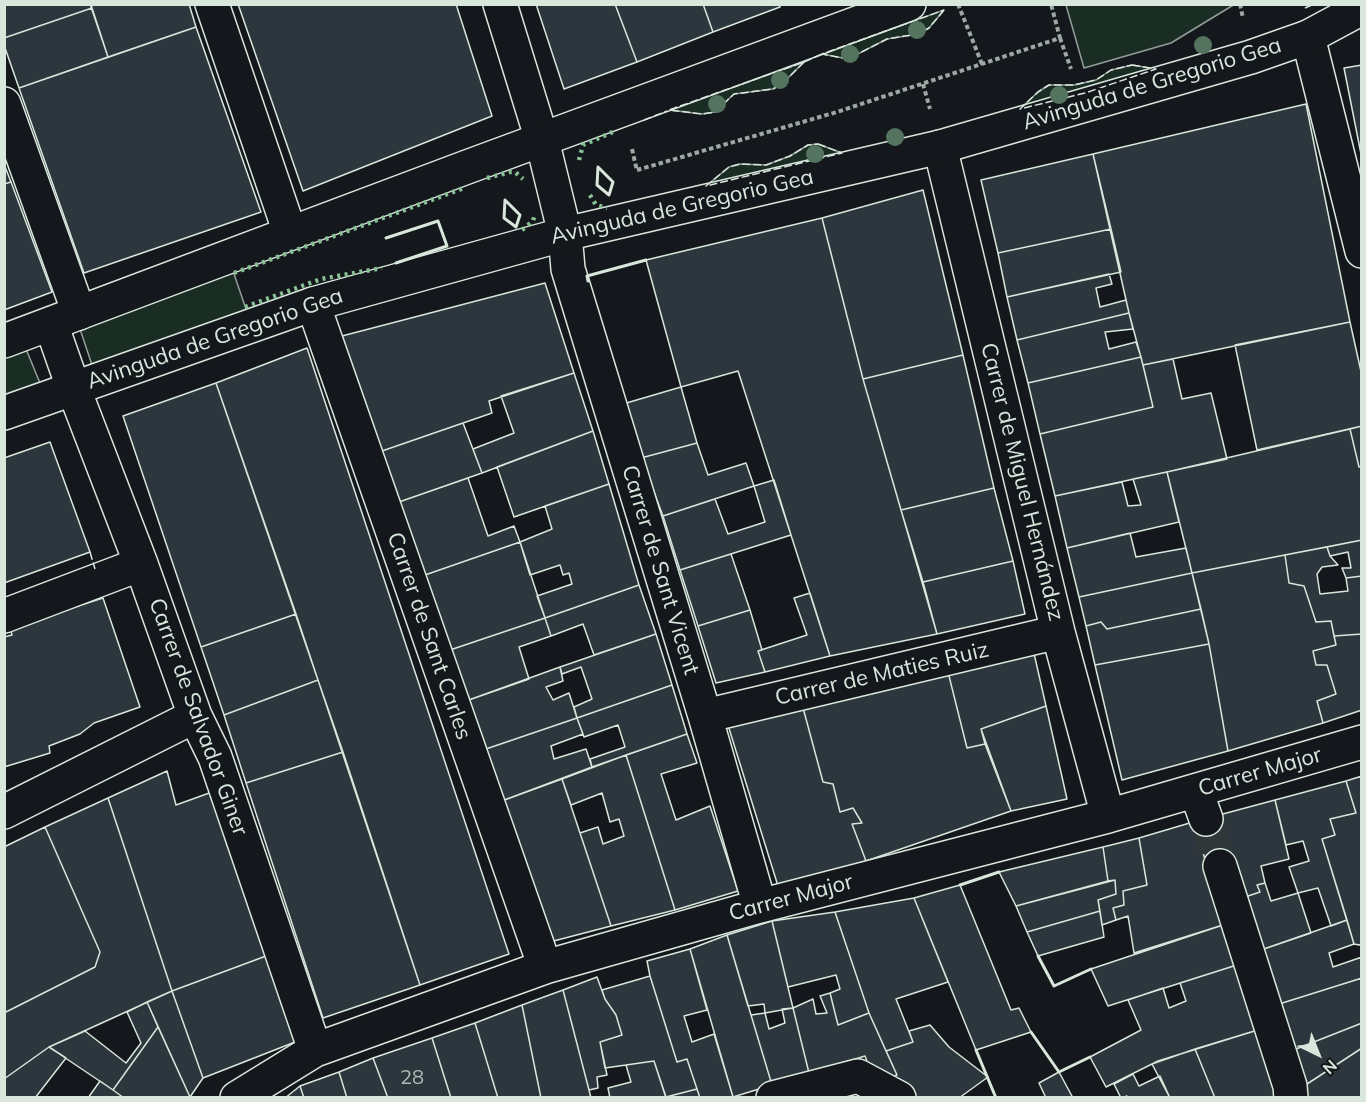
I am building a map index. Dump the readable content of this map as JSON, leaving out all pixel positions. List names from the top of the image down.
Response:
{
  "streets": {
    "street": [
      "Avinguda de Gregorio Gea",
      "Carrer de Miguel Hernández",
      "Carrer de Sant Vicent",
      "Carrer de Sant Carles",
      "Carrer de Maties Ruiz",
      "Carrer de Salvador Giner",
      "Carrer Major"
    ]
  },
  "crossings": [
    ["Avinguda de Gregorio Gea", "Carrer de Miguel Hernández"],
    ["Avinguda de Gregorio Gea", "Carrer de Sant Vicent"],
    ["Avinguda de Gregorio Gea", "Carrer de Sant Carles"],
    ["Avinguda de Gregorio Gea", "Carrer de Salvador Giner"],
    ["Carrer de Miguel Hernández", "Carrer de Maties Ruiz"],
    ["Carrer de Miguel Hernández", "Carrer Major"],
    ["Carrer de Sant Vicent", "Carrer de Maties Ruiz"],
    ["Carrer de Sant Vicent", "Carrer Major"],
    ["Carrer de Sant Carles", "Carrer Major"],
    ["Carrer de Salvador Giner", "Carrer Major"]
  ],
  "house_numbers": ["28"],
  "north": "bottom right"
}
